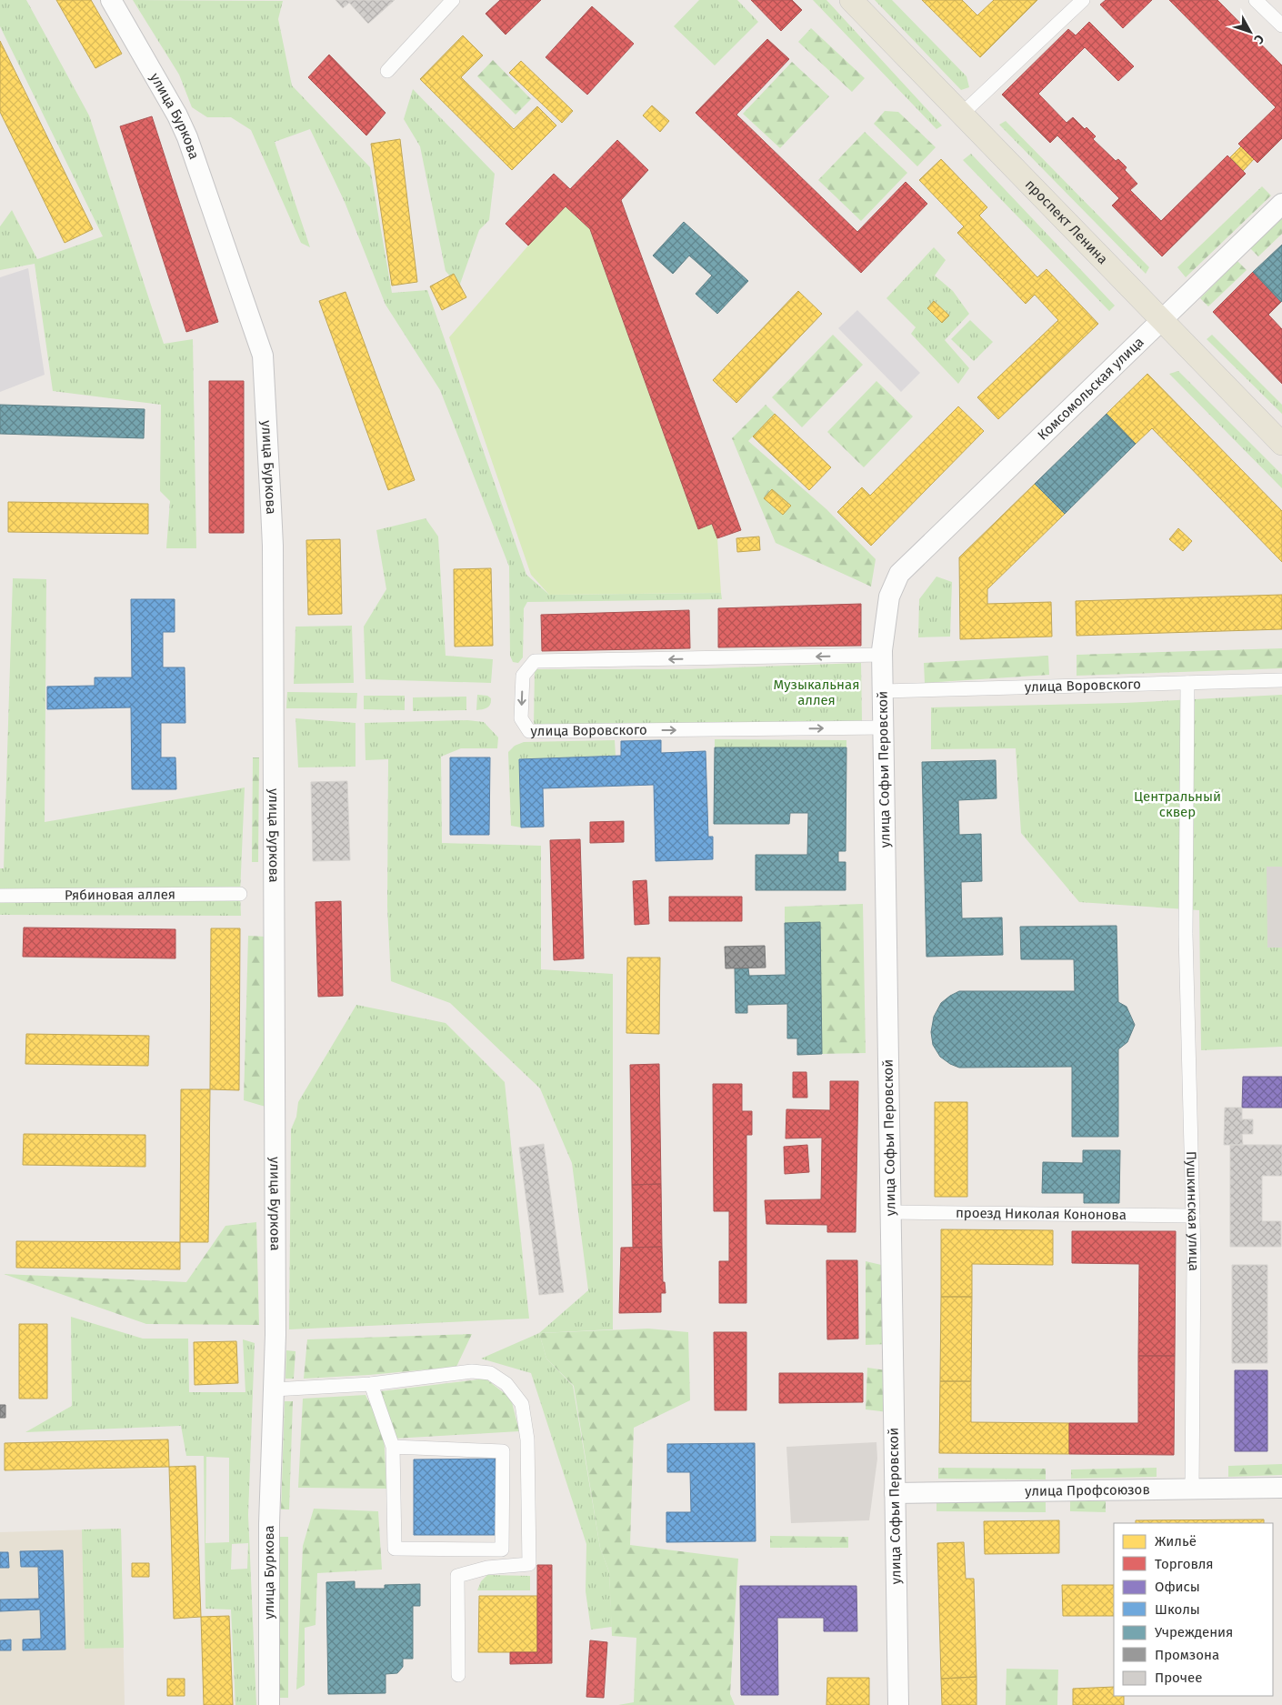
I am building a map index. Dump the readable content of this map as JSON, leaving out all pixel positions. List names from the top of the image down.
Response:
{
  "streets": {
    "main road": ["проспект Ленина"],
    "street": [
      "улица Буркова",
      "Комсомольская улица",
      "улица Воровского",
      "улица Софьи Перовской",
      "Рябиновая аллея",
      "Пушкинская улица",
      "проезд Николая Кононова",
      "улица Профсоюзов"
    ]
  },
  "crossings": [
    ["проспект Ленина", "Комсомольская улица"],
    ["Комсомольская улица", "улица Софьи Перовской"],
    ["улица Воровского", "улица Софьи Перовской"],
    ["улица Воровского", "Пушкинская улица"],
    ["улица Софьи Перовской", "проезд Николая Кононова"],
    ["улица Софьи Перовской", "улица Профсоюзов"],
    ["Пушкинская улица", "проезд Николая Кононова"],
    ["Пушкинская улица", "улица Профсоюзов"]
  ],
  "parks": ["Музыкальная аллея", "Центральный сквер"],
  "legend": [
    "Жильё",
    "Торговля",
    "Офисы",
    "Школы",
    "Учреждения",
    "Промзона",
    "Прочее"
  ],
  "north": "bottom right"
}
